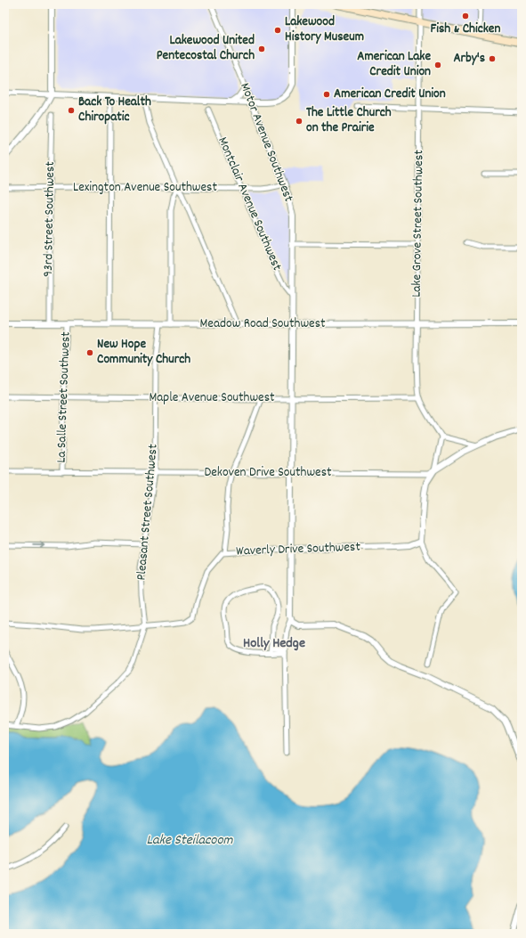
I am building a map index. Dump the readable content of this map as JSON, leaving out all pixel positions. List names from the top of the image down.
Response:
{
  "streets": {
    "street": [
      "Motor Avenue Southwest",
      "Lexington Avenue Southwest",
      "Montclair Avenue Southwest",
      "93rd Street Southwest",
      "Lake Grove Street Southwest",
      "Meadow Road Southwest",
      "La Salle Street Southwest",
      "Maple Avenue Southwest",
      "Dekoven Drive Southwest",
      "Pleasant Street Southwest",
      "Waverly Drive Southwest"
    ]
  },
  "crossings": [
    ["Motor Avenue Southwest", "Lexington Avenue Southwest"],
    ["Motor Avenue Southwest", "Montclair Avenue Southwest"],
    ["Motor Avenue Southwest", "Meadow Road Southwest"],
    ["Motor Avenue Southwest", "Maple Avenue Southwest"],
    ["Motor Avenue Southwest", "Dekoven Drive Southwest"],
    ["Motor Avenue Southwest", "Waverly Drive Southwest"],
    ["Lexington Avenue Southwest", "Montclair Avenue Southwest"],
    ["Lexington Avenue Southwest", "93rd Street Southwest"],
    ["93rd Street Southwest", "Meadow Road Southwest"],
    ["Lake Grove Street Southwest", "Meadow Road Southwest"],
    ["Lake Grove Street Southwest", "Maple Avenue Southwest"],
    ["Meadow Road Southwest", "La Salle Street Southwest"],
    ["Meadow Road Southwest", "Pleasant Street Southwest"],
    ["La Salle Street Southwest", "Maple Avenue Southwest"],
    ["La Salle Street Southwest", "Dekoven Drive Southwest"],
    ["Maple Avenue Southwest", "Pleasant Street Southwest"],
    ["Dekoven Drive Southwest", "Pleasant Street Southwest"],
    ["Pleasant Street Southwest", "Waverly Drive Southwest"]
  ],
  "districts": ["Holly Hedge"],
  "water": ["Lake Steilacoom"],
  "places": [
    "Fish & Chicken",
    "Lakewood History Museum",
    "Lakewood United Pentecostal Church",
    "Arby's",
    "American Lake Credit Union",
    "American Credit Union",
    "Back To Health Chiropatic",
    "The Little Church on the Prairie",
    "New Hope Community Church"
  ]
}
